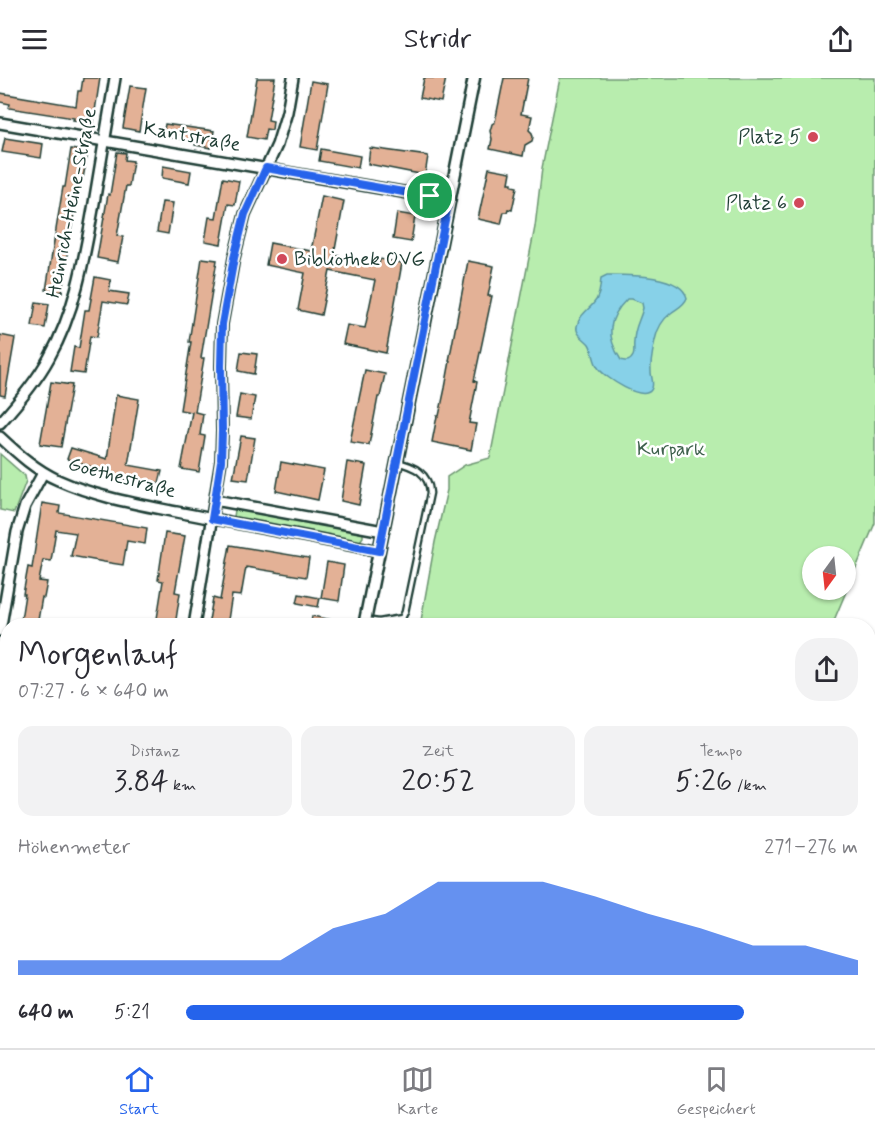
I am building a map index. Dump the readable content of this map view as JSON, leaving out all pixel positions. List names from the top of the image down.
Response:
{
  "streets": {
    "street": ["Kantstraße", "Heinrich-Heine-Straße", "Goethestraße"]
  },
  "crossings": [
    ["Kantstraße", "Heinrich-Heine-Straße"]
  ],
  "parks": ["Kurpark"],
  "places": ["Platz 5", "Platz 6", "Bibliothek OVG"],
  "north": "bottom",
  "page": {
    "header": "Stridr",
    "heading": ["Morgenlauf", "07:27 · 6 × 640 m"],
    "stats": [
      ["Distanz", "3.84 km"],
      ["Zeit", "20:52"],
      ["Tempo", "5:26 /km"]
    ],
    "chart": ["Höhenmeter", "271–276 m"],
    "list": [
      {
        "name": "640 m",
        "note": "5:21"
      }
    ],
    "tabs": ["Start", "Karte", "Gespeichert"]
  }
}
